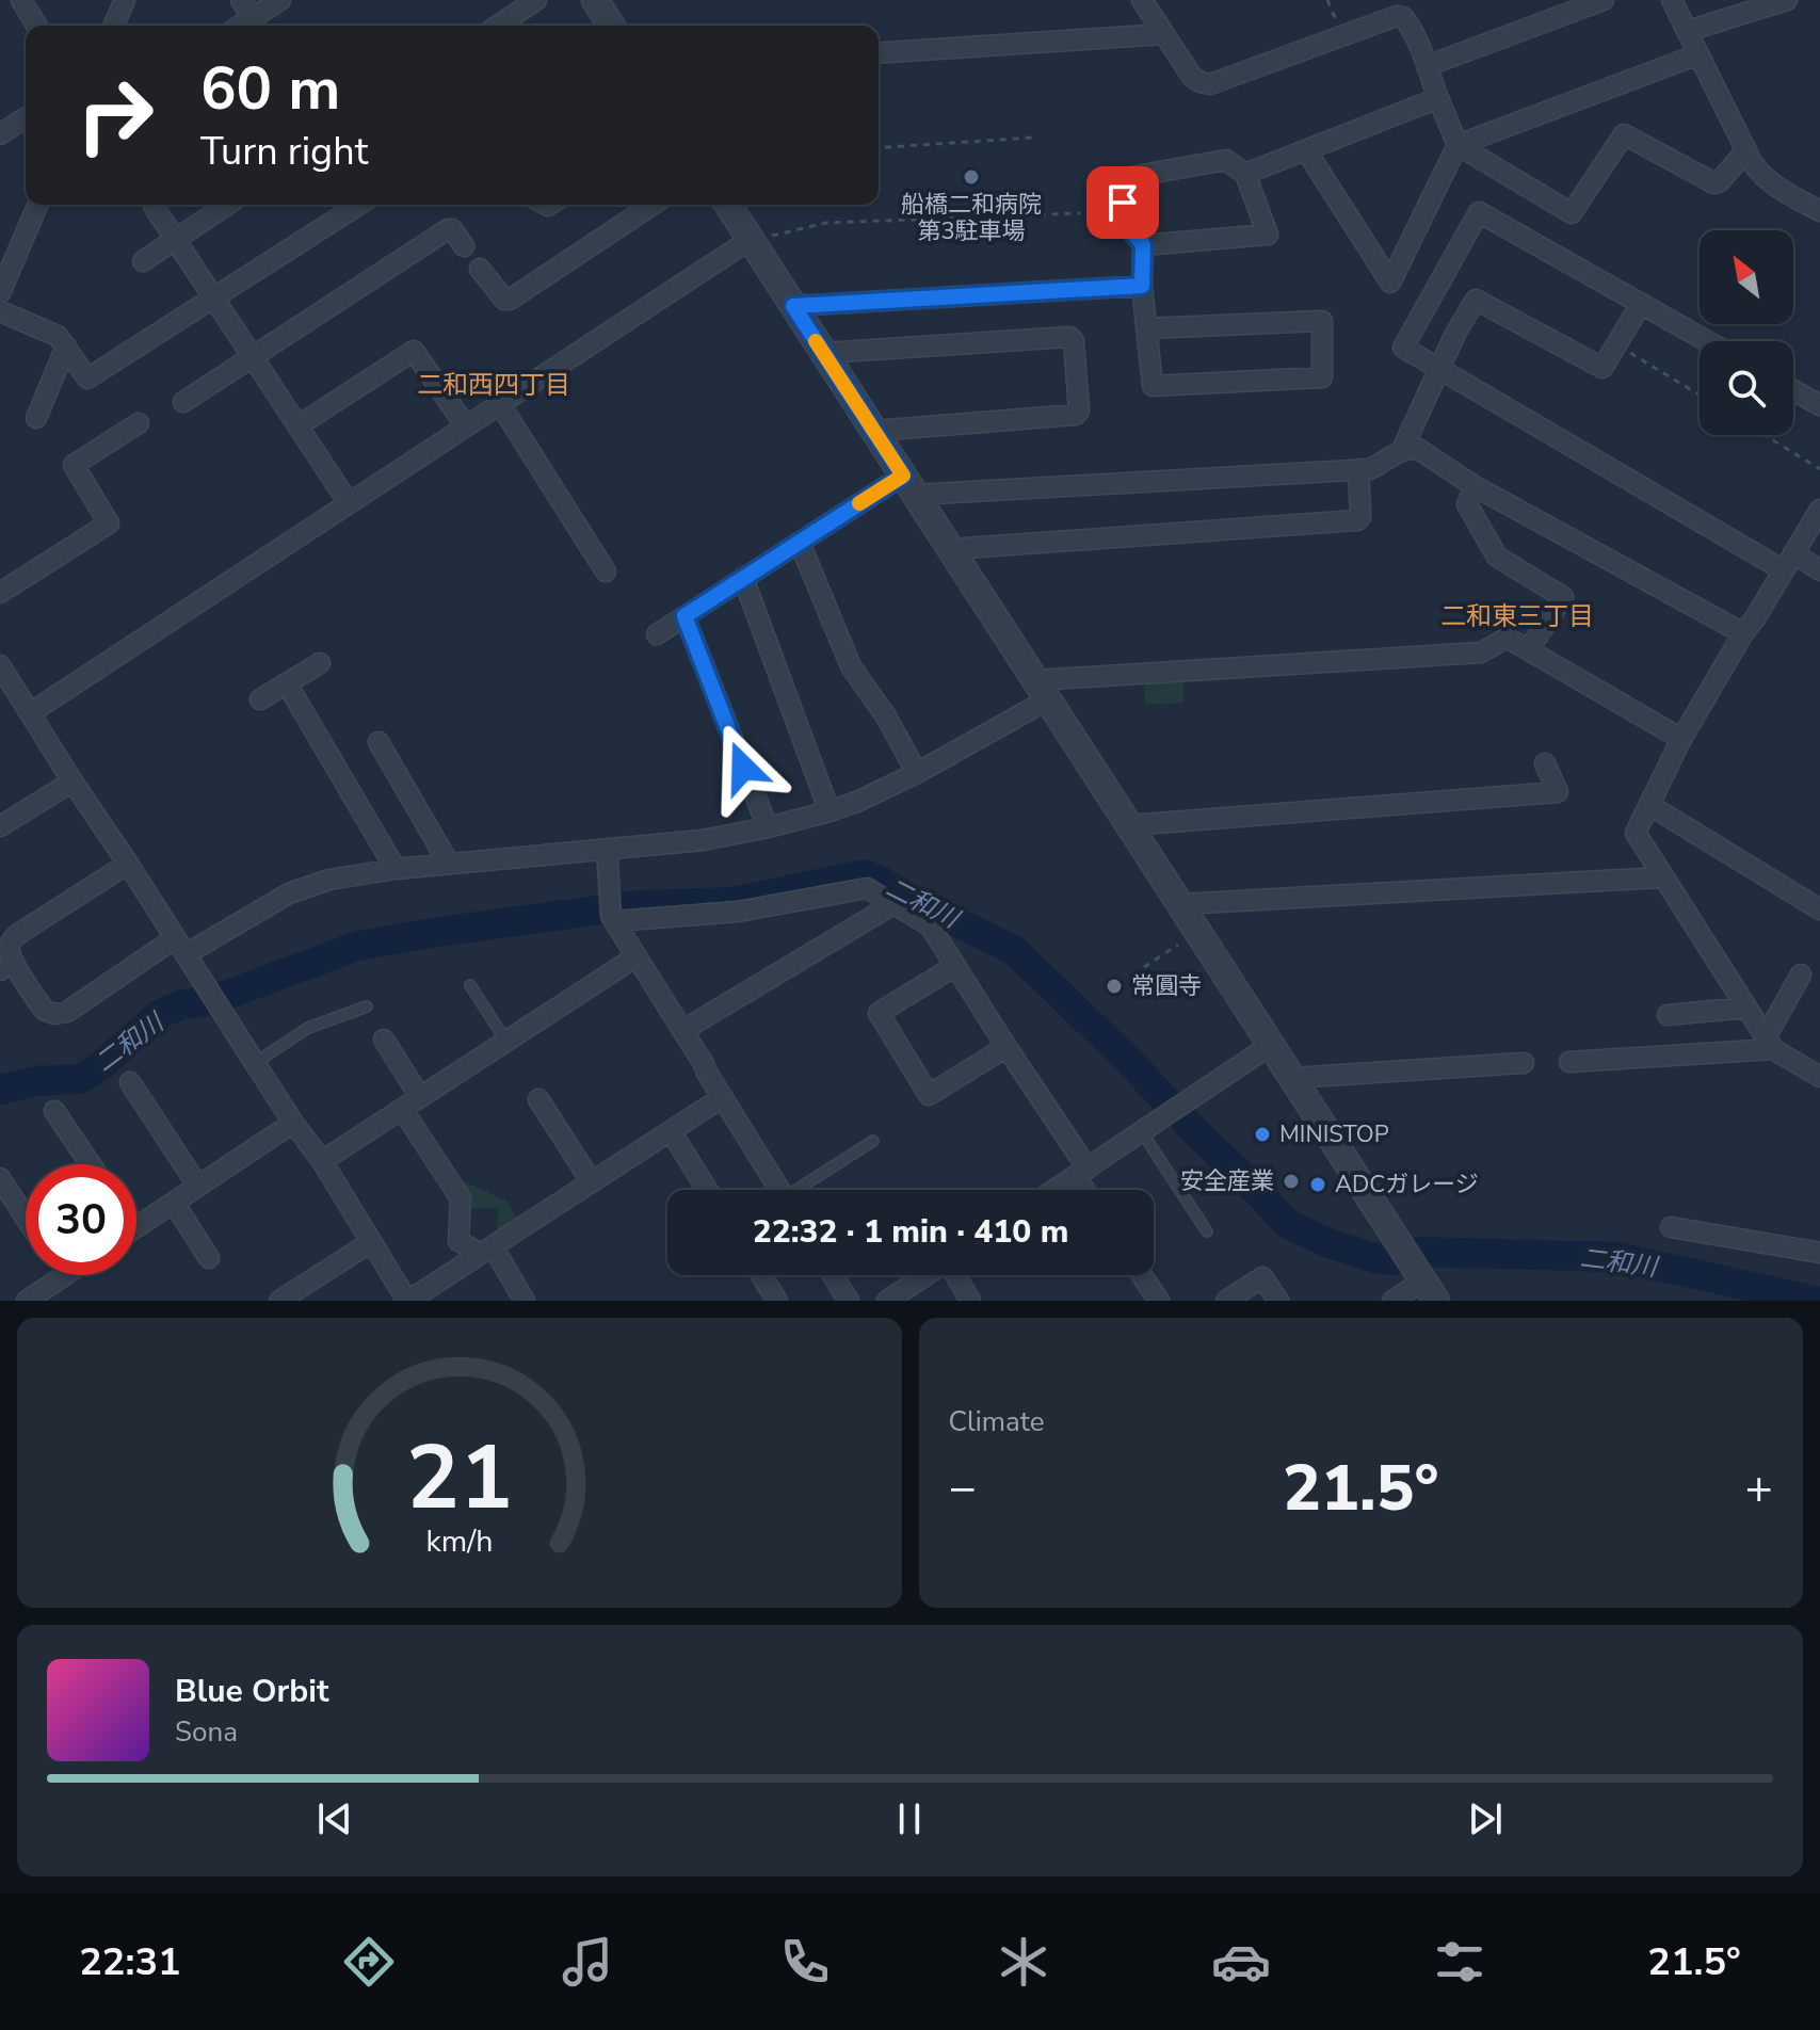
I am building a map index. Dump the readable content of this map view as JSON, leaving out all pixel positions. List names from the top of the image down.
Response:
{
  "districts": ["二和西四丁目", "二和東三丁目"],
  "water": ["二和川"],
  "places": [
    "船橋二和病院 第3駐車場",
    "常圓寺",
    "MINISTOP",
    "安全産業",
    "ADCガレージ"
  ],
  "north": "top left",
  "page": {
    "turn": ["60 m", "Turn right"],
    "limit": "30",
    "trip": "22:32 · 1 min · 410 m",
    "tile": "Climate",
    "heat": ["−", "21.5°", "+"],
    "song": ["Blue Orbit", "Sona"],
    "tabs": ["22:31", "21.5°"],
    "gauge": ["21", "km/h"]
  }
}
